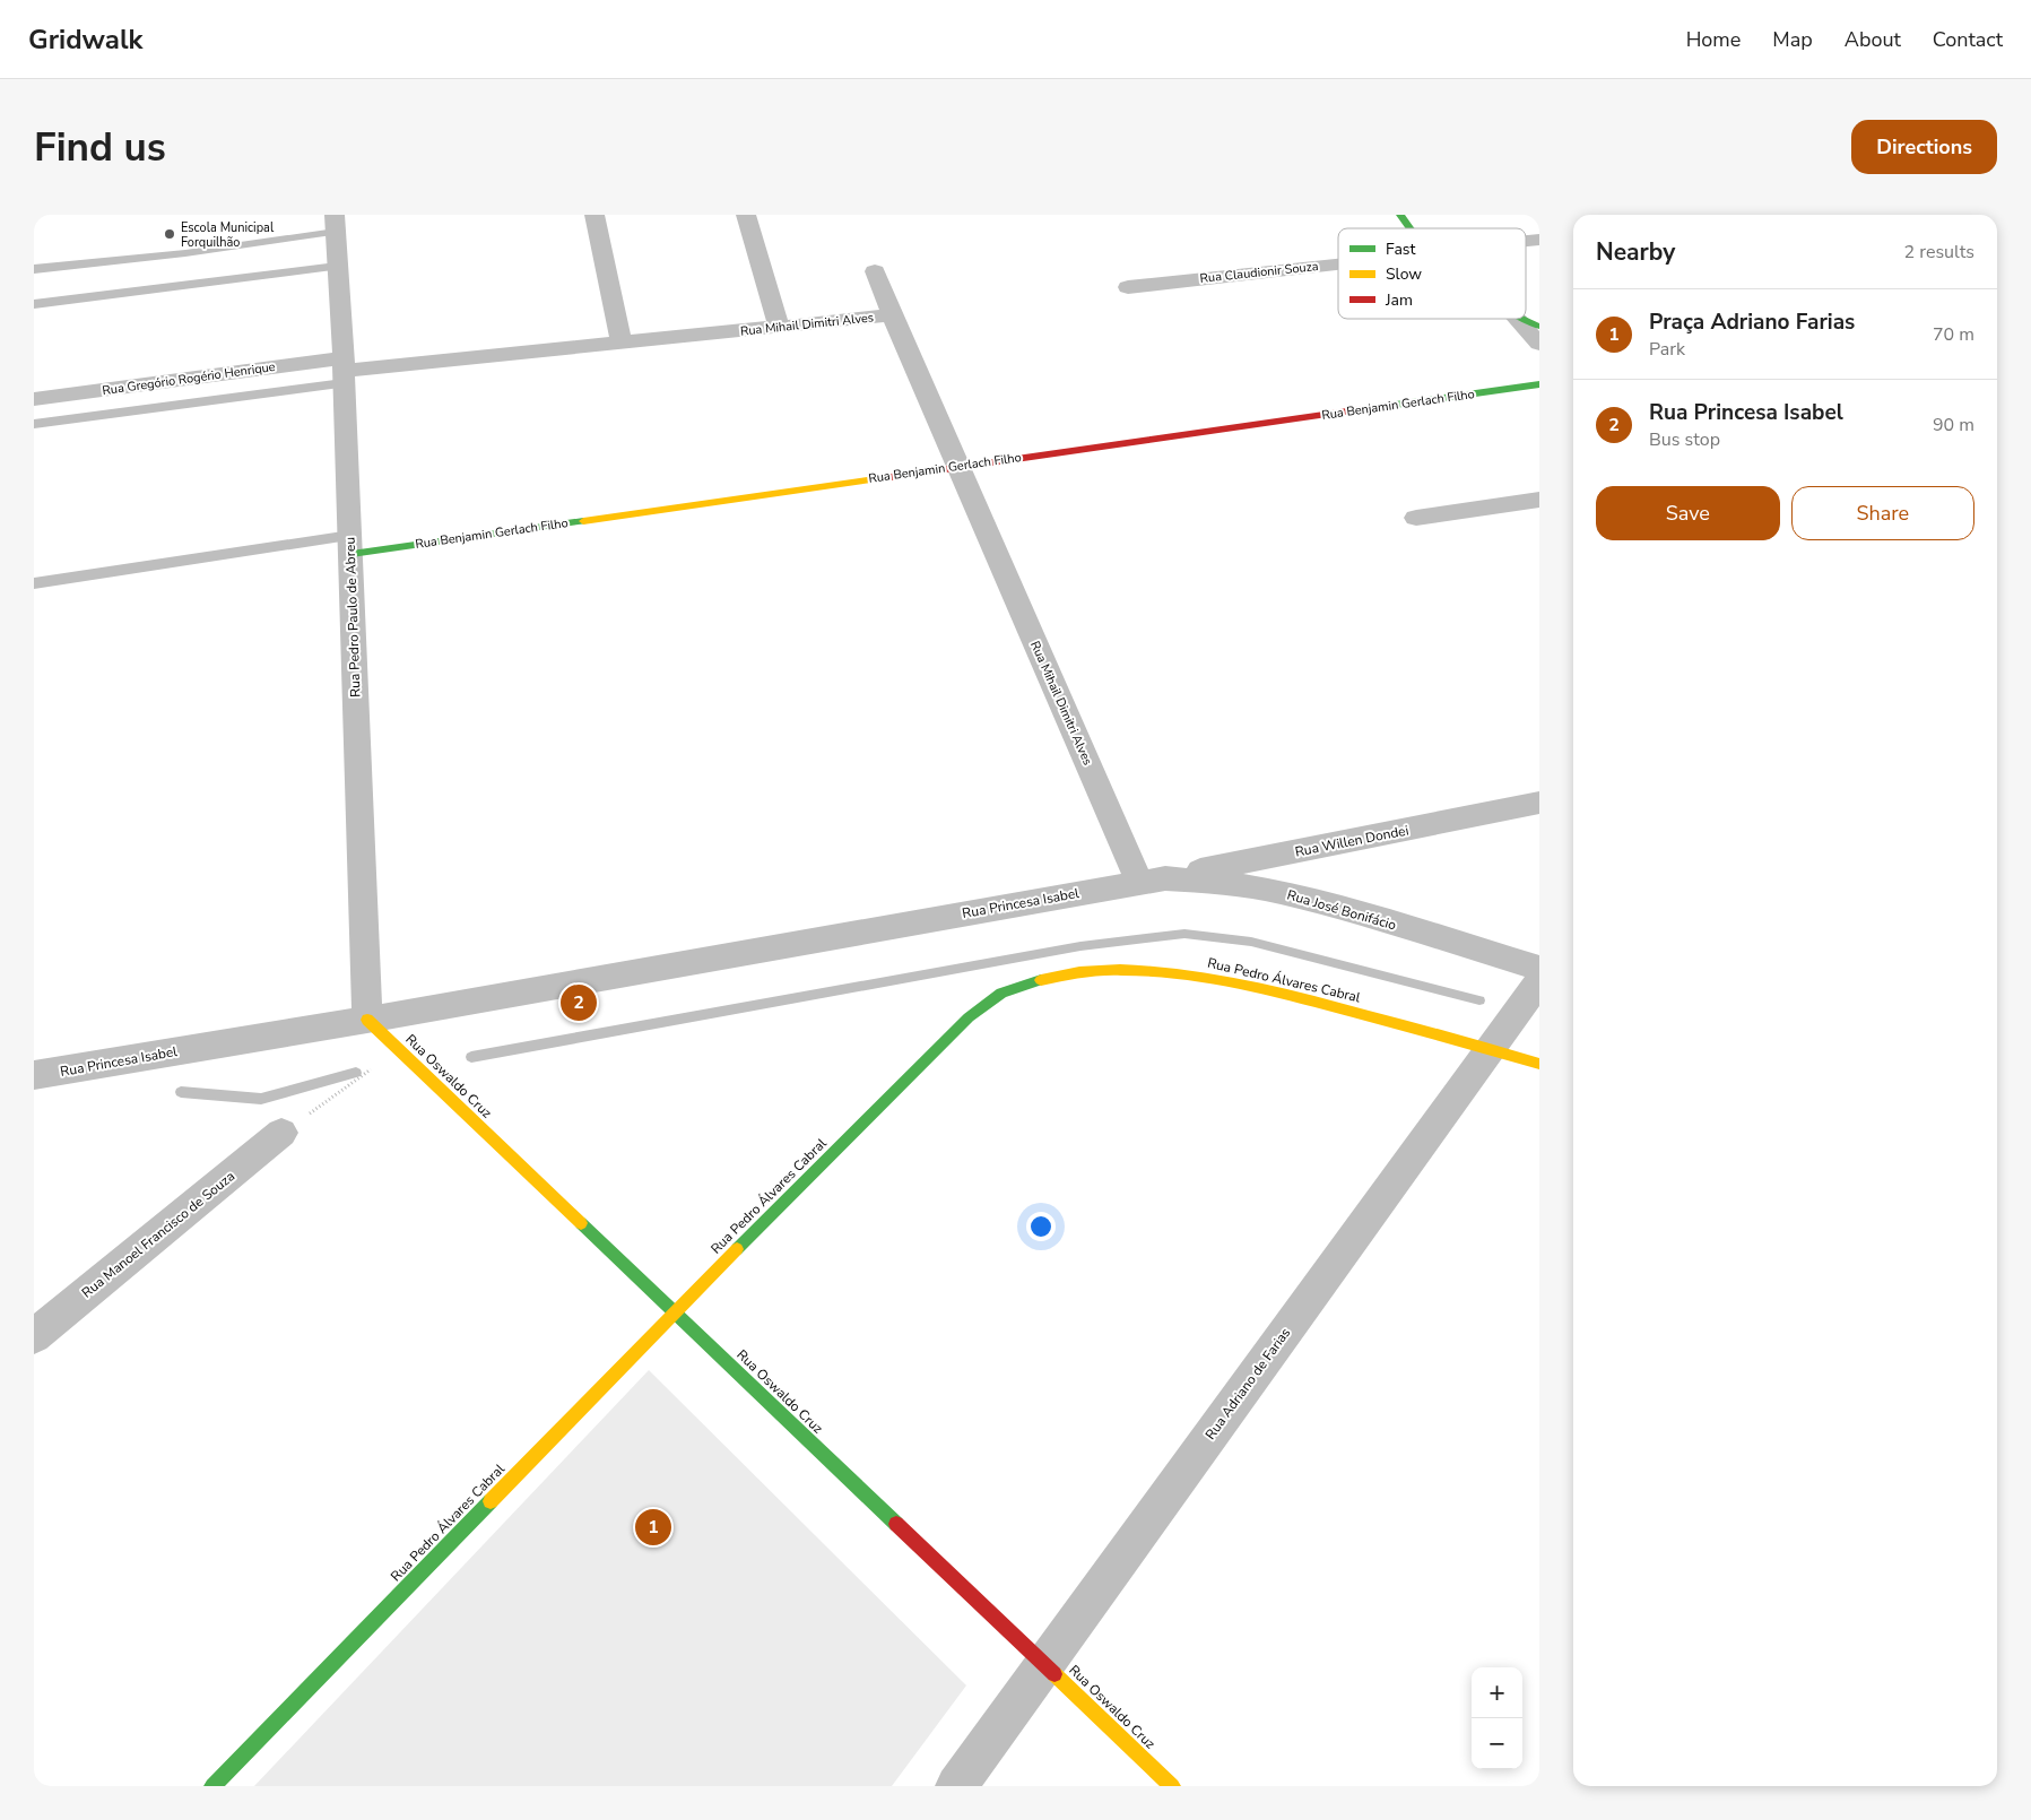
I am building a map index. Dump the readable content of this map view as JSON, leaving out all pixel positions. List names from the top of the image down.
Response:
{
  "streets": {
    "street": [
      "Rua Claudionir Souza",
      "Rua Mihail Dimitri Alves",
      "Rua Gregório Rogério Henrique",
      "Rua Benjamin Gerlach Filho",
      "Rua Pedro Paulo de Abreu",
      "Rua Willen Dondei",
      "Rua Princesa Isabel",
      "Rua José Bonifácio",
      "Rua Pedro Álvares Cabral",
      "Rua Oswaldo Cruz",
      "Rua Manoel Francisco de Souza",
      "Rua Adriano de Farias"
    ]
  },
  "crossings": [
    ["Rua Mihail Dimitri Alves", "Rua Gregório Rogério Henrique"],
    ["Rua Mihail Dimitri Alves", "Rua Benjamin Gerlach Filho"],
    ["Rua Mihail Dimitri Alves", "Rua Pedro Paulo de Abreu"],
    ["Rua Mihail Dimitri Alves", "Rua Willen Dondei"],
    ["Rua Mihail Dimitri Alves", "Rua Princesa Isabel"],
    ["Rua Mihail Dimitri Alves", "Rua José Bonifácio"],
    ["Rua Gregório Rogério Henrique", "Rua Pedro Paulo de Abreu"],
    ["Rua Benjamin Gerlach Filho", "Rua Pedro Paulo de Abreu"],
    ["Rua Pedro Paulo de Abreu", "Rua Princesa Isabel"],
    ["Rua Pedro Paulo de Abreu", "Rua Oswaldo Cruz"],
    ["Rua Willen Dondei", "Rua Princesa Isabel"],
    ["Rua Willen Dondei", "Rua José Bonifácio"],
    ["Rua Princesa Isabel", "Rua José Bonifácio"],
    ["Rua Princesa Isabel", "Rua Oswaldo Cruz"],
    ["Rua Pedro Álvares Cabral", "Rua Oswaldo Cruz"],
    ["Rua Pedro Álvares Cabral", "Rua Adriano de Farias"],
    ["Rua Oswaldo Cruz", "Rua Adriano de Farias"]
  ],
  "places": ["Escola Municipal Forquilhão"],
  "legend": ["Fast", "Slow", "Jam"],
  "page": {
    "header": "Gridwalk",
    "nav": [
      "Home",
      "Map",
      "About",
      "Contact"
    ],
    "buttons": [
      "Directions",
      ["Save", "Share"]
    ],
    "title": "Find us",
    "heading": ["Nearby", "2 results"],
    "list": [
      {
        "mark": "1",
        "name": "Praça Adriano Farias",
        "note": "Park",
        "value": "70 m"
      },
      {
        "mark": "2",
        "name": "Rua Princesa Isabel",
        "note": "Bus stop",
        "value": "90 m"
      }
    ],
    "pins": ["2", "1"],
    "map_buttons": ["+", "−"]
  }
}
